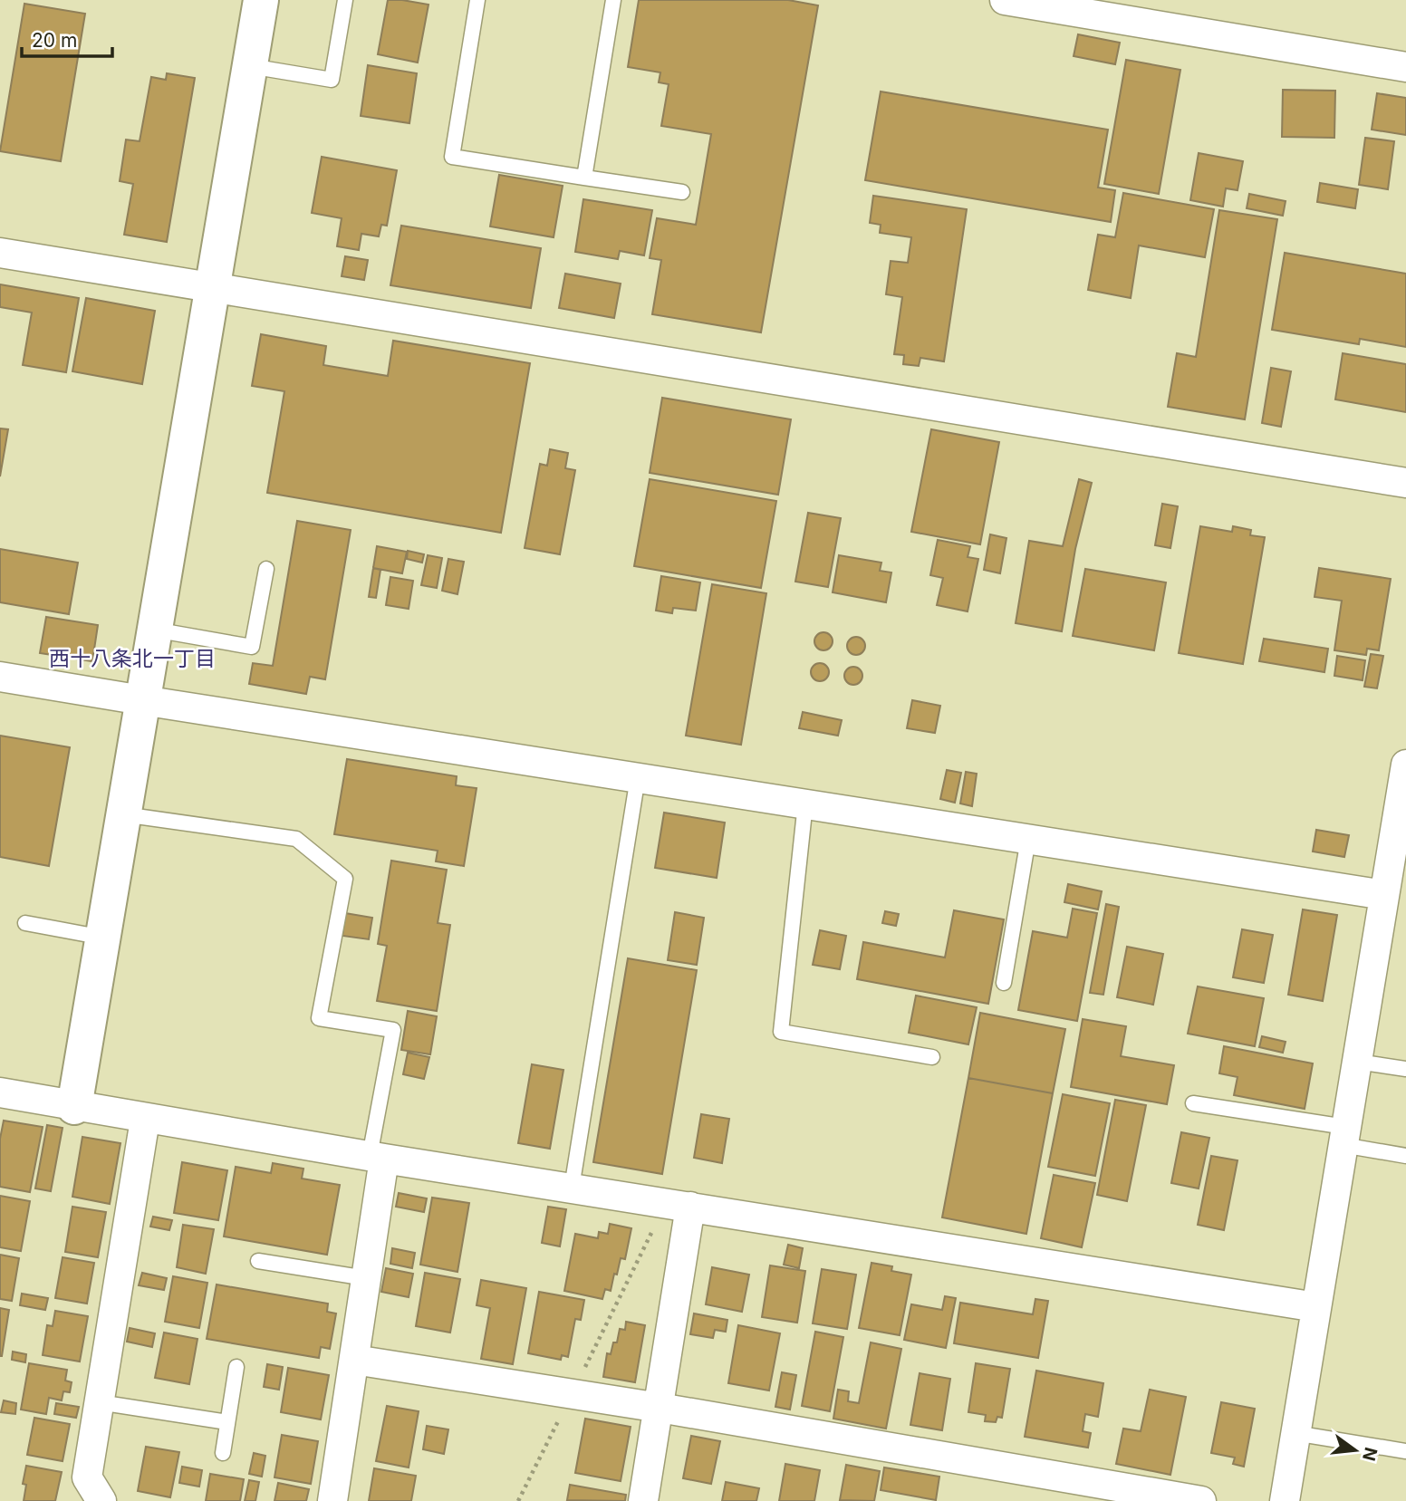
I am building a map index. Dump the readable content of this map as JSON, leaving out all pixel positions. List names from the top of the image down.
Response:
{
  "districts": ["西十八条北一丁目"],
  "scale_bar": "20 m",
  "north": "right"
}
